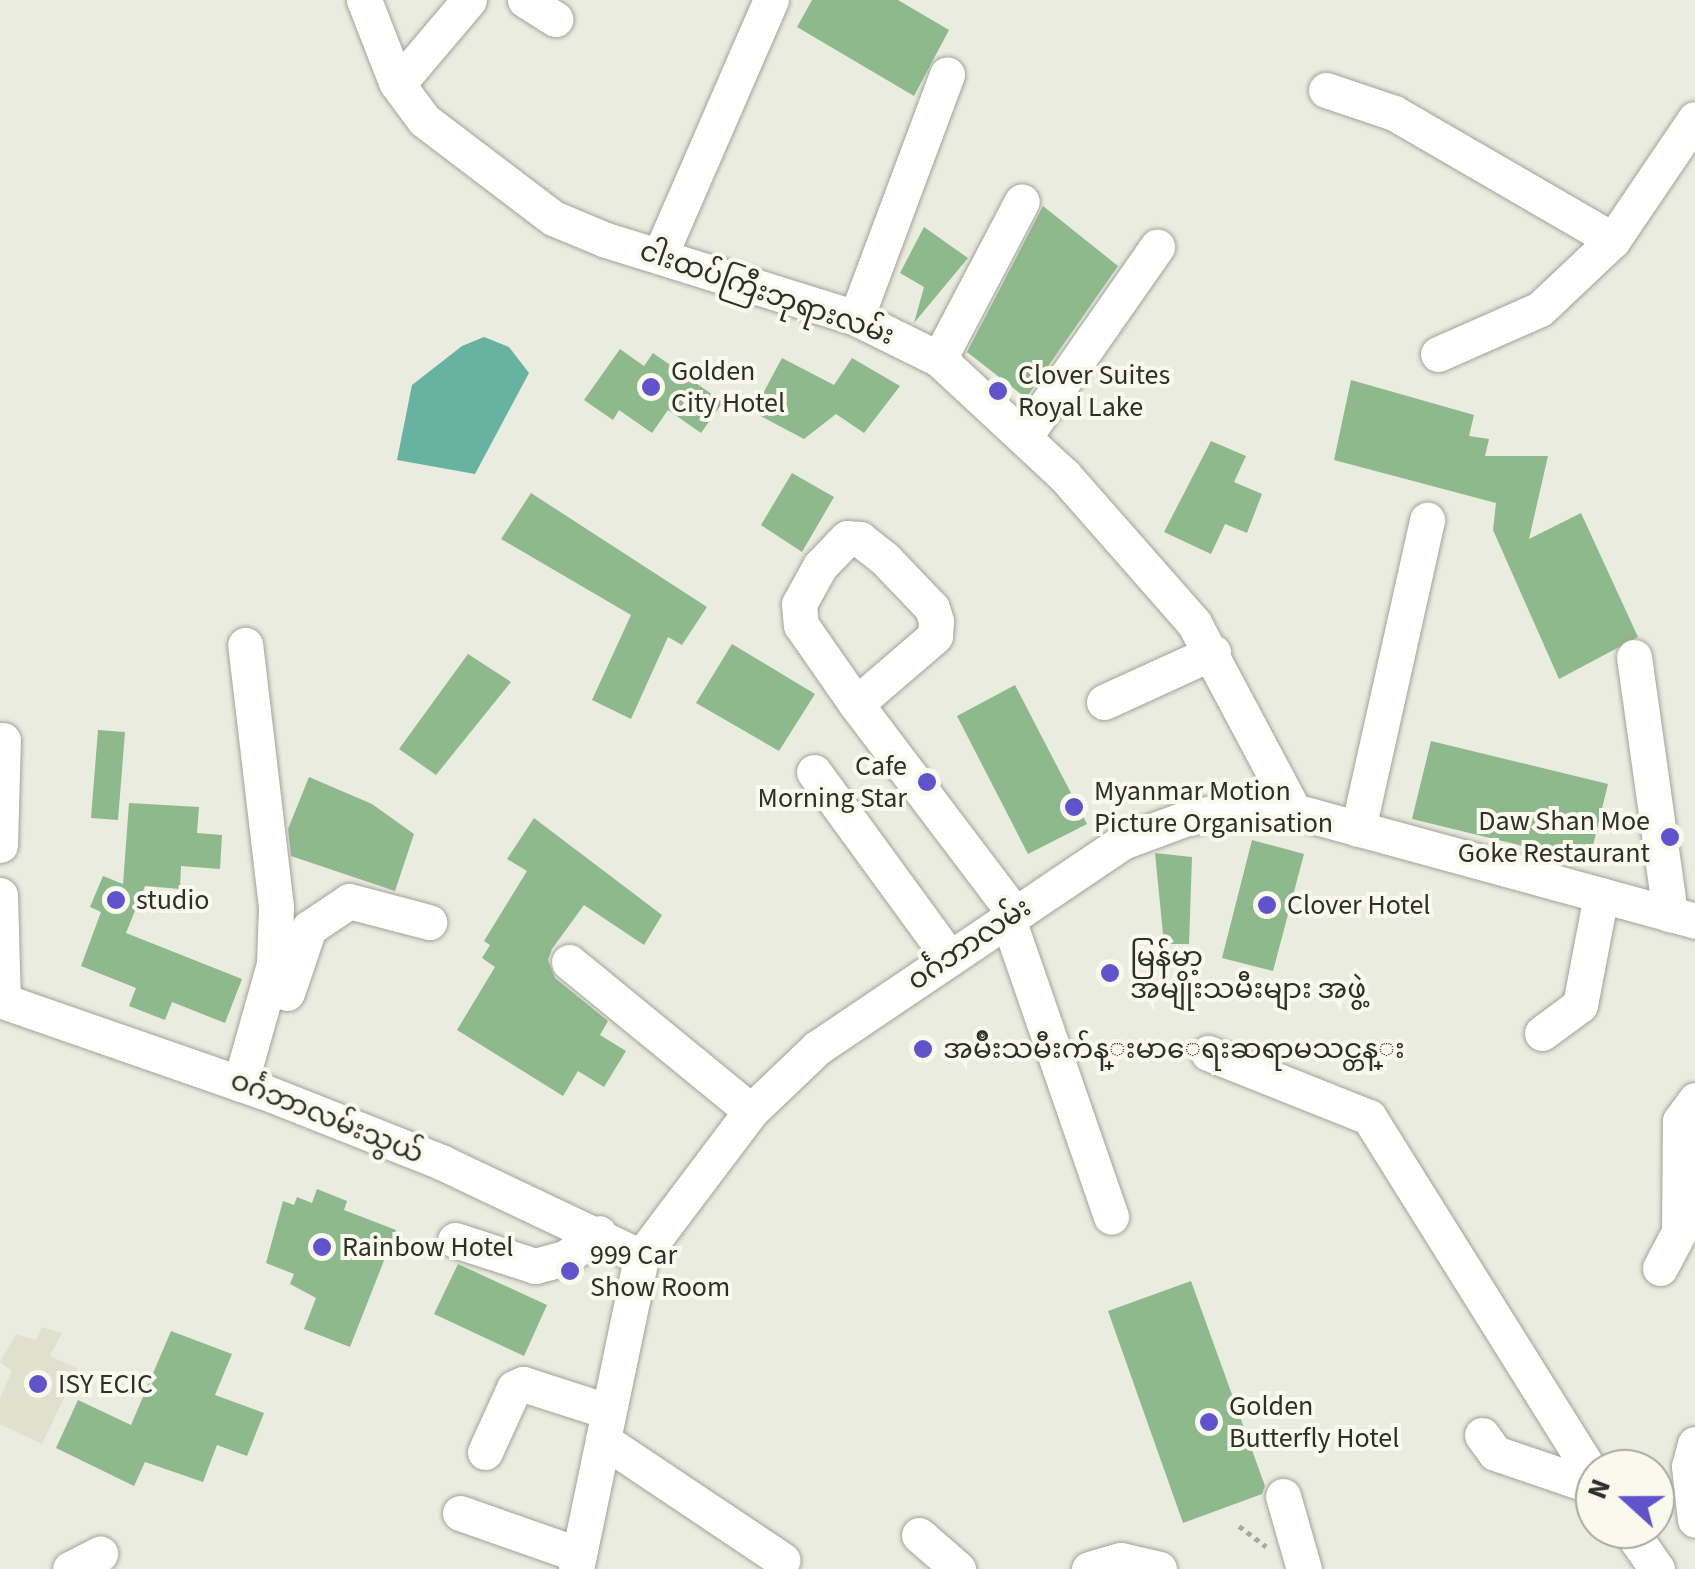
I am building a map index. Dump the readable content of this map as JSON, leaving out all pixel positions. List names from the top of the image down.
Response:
{
  "streets": {
    "street": ["ငါးထပ်ကြီးဘုရားလမ်း", "ဝင်္ဂဘာလမ်း", "ဝင်္ဂဘာလမ်းသွယ်"]
  },
  "crossings": [
    ["ငါးထပ်ကြီးဘုရားလမ်း", "ဝင်္ဂဘာလမ်း"],
    ["ဝင်္ဂဘာလမ်း", "ဝင်္ဂဘာလမ်းသွယ်"]
  ],
  "places": [
    "Golden City Hotel",
    "Clover Suites Royal Lake",
    "Cafe Morning Star",
    "Myanmar Motion Picture Organisation",
    "Daw Shan Moe Goke Restaurant",
    "studio",
    "Clover Hotel",
    "မြန်မာ့ အမျိုးသမီးများ အဖွဲ့",
    "အမ်ိဳးသမီးက်န္းမာေရးဆရာမသင္တန္း",
    "Rainbow Hotel",
    "999 Car Show Room",
    "ISY ECIC",
    "Golden Butterfly Hotel"
  ],
  "north": "left"
}
